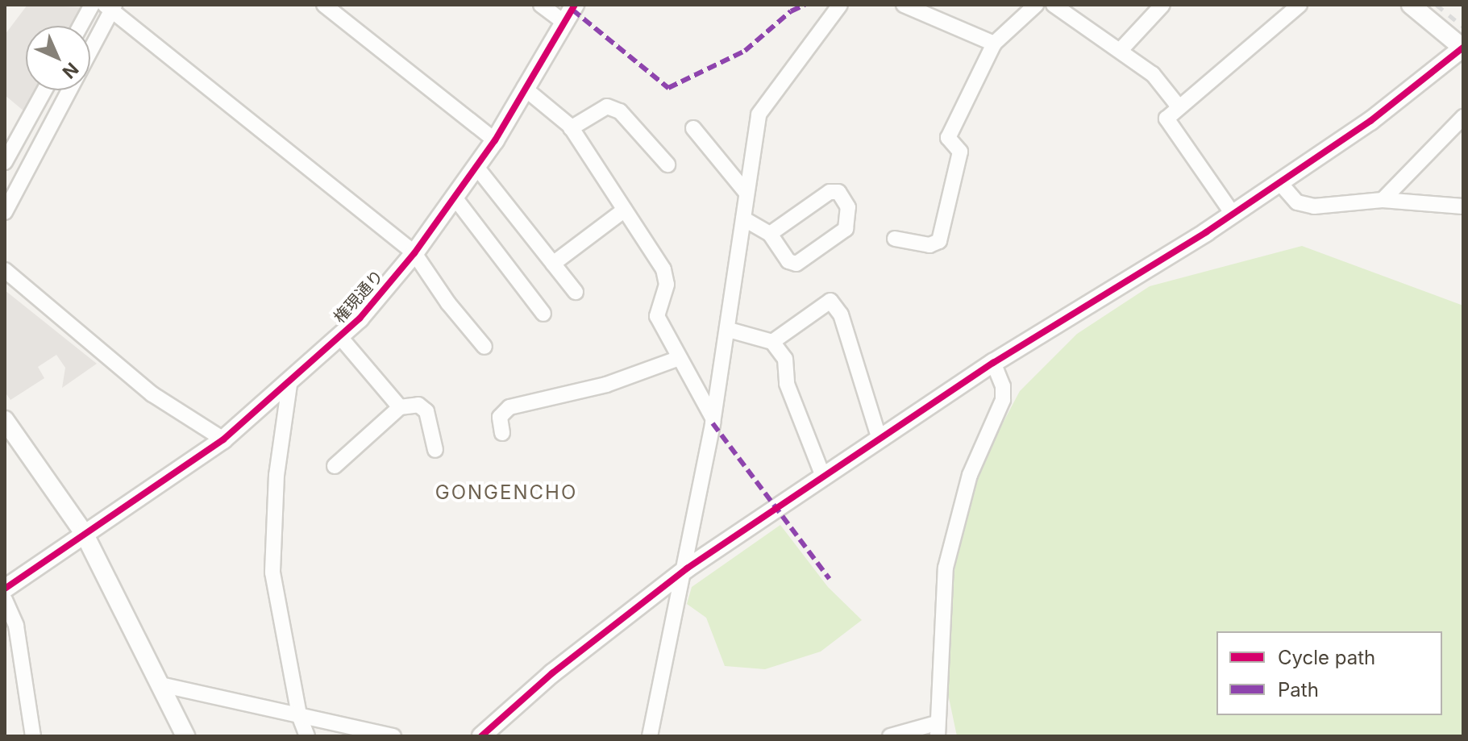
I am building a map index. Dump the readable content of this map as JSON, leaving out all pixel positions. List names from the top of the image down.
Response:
{
  "streets": {
    "street": ["権現通り"]
  },
  "districts": ["GONGENCHO"],
  "legend": ["Cycle path", "Path"],
  "north": "bottom right"
}
